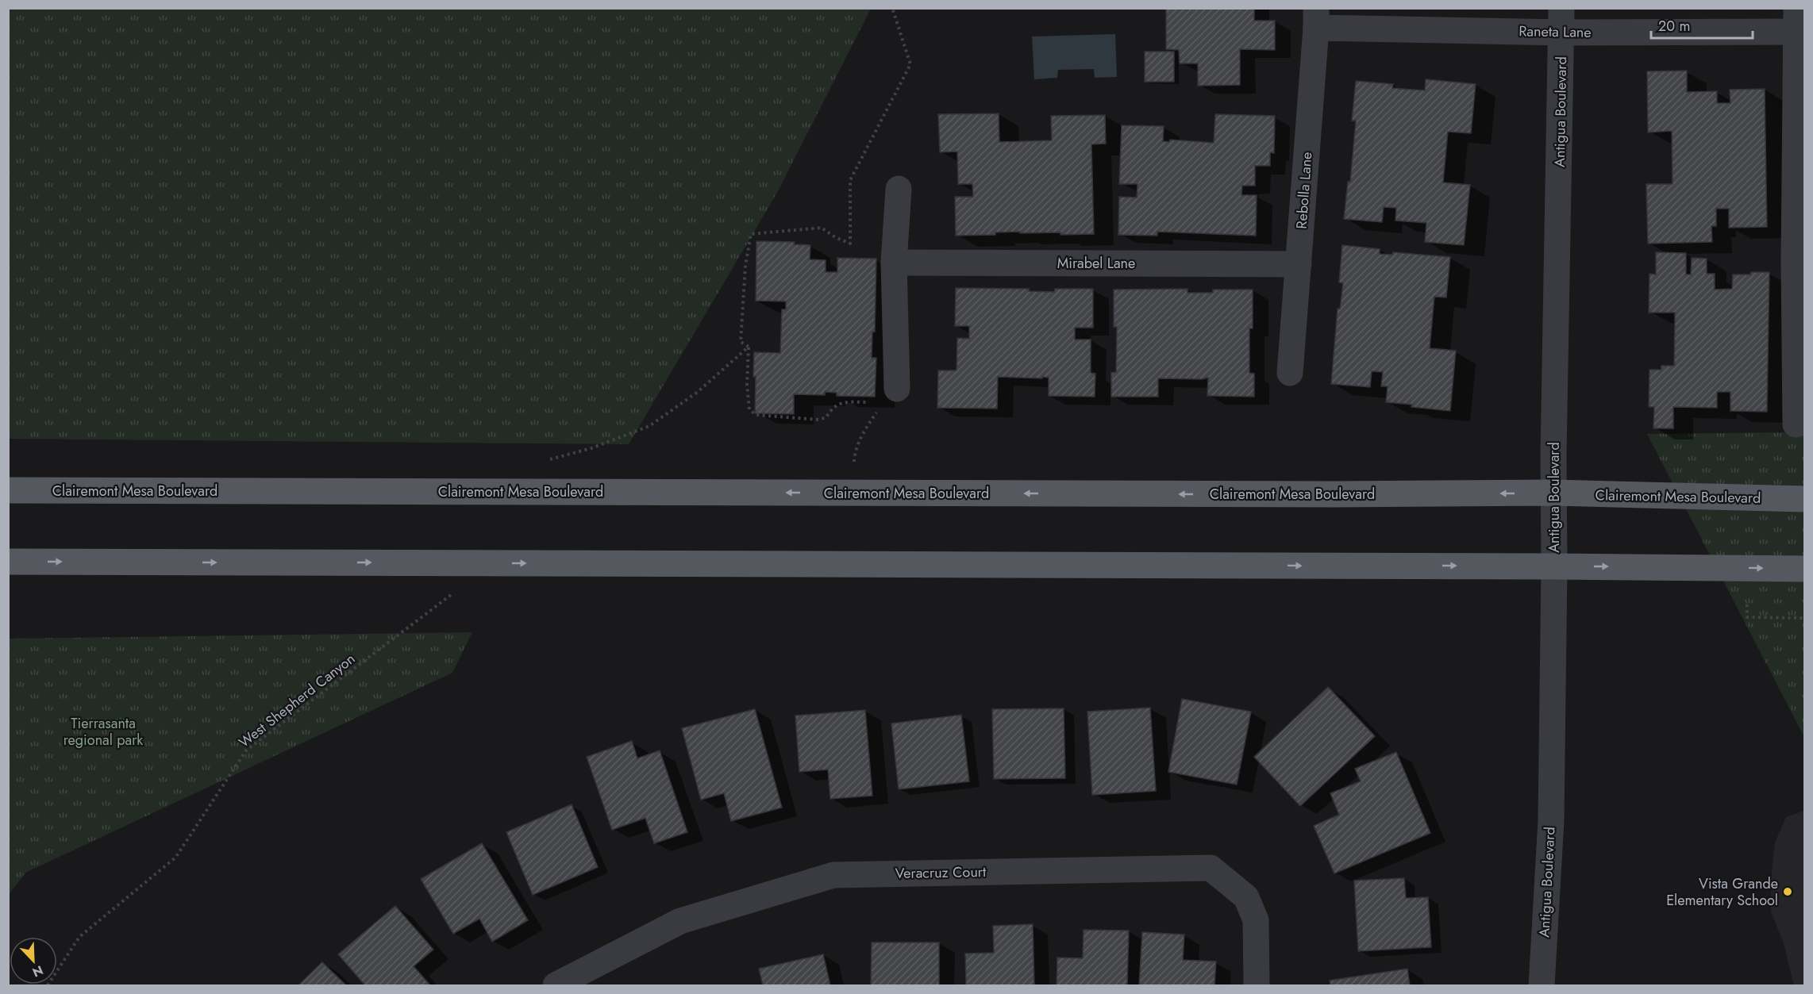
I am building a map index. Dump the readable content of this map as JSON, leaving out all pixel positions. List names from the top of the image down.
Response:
{
  "streets": {
    "main road": ["Clairemont Mesa Boulevard"],
    "street": [
      "Raneta Lane",
      "Antigua Boulevard",
      "Rebolla Lane",
      "Mirabel Lane",
      "Veracruz Court"
    ],
    "path": ["West Shepherd Canyon"]
  },
  "crossings": [
    ["Raneta Lane", "Antigua Boulevard"],
    ["Raneta Lane", "Rebolla Lane"],
    ["Antigua Boulevard", "Clairemont Mesa Boulevard"],
    ["Rebolla Lane", "Mirabel Lane"]
  ],
  "parks": ["Tierrasanta regional park"],
  "places": ["Vista Grande Elementary School"],
  "scale_bar": "20 m",
  "north": "bottom right"
}
